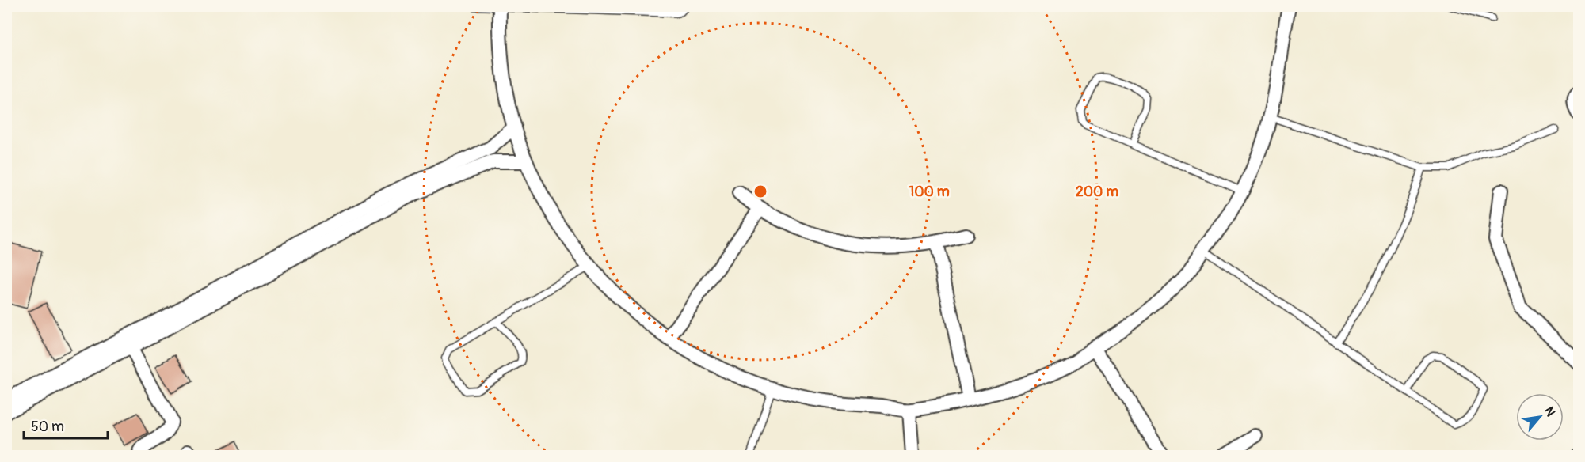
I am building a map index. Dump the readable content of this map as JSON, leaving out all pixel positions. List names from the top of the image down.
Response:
{
  "scale_bar": "50 m",
  "north": "top right",
  "rings": ["100 m", "200 m"]
}
